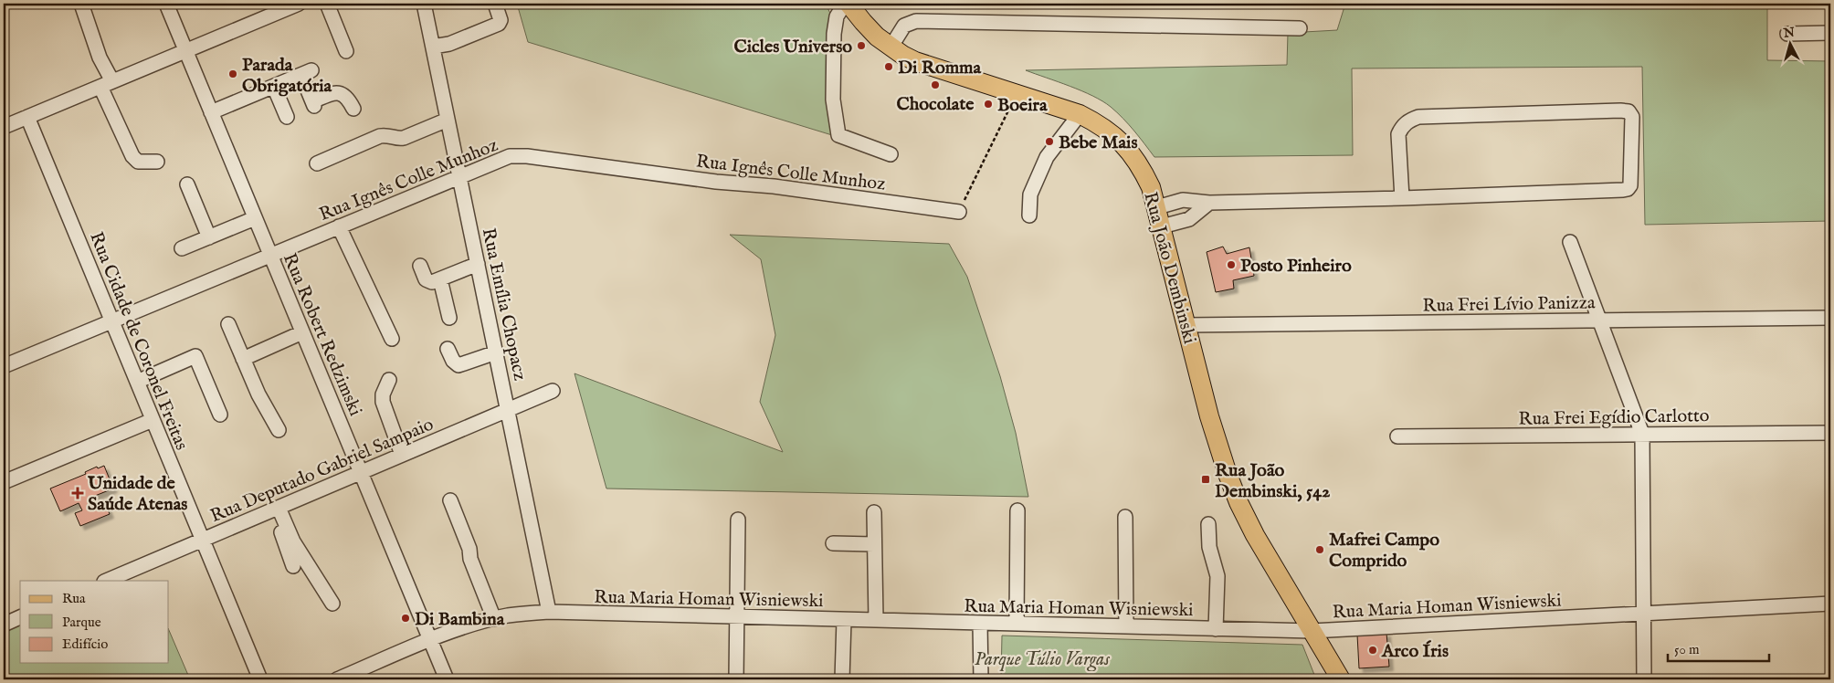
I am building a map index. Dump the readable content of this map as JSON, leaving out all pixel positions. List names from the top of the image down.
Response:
{
  "streets": {
    "main road": ["Rua João Dembinski"],
    "street": [
      "Rua Ignês Colle Munhoz",
      "Rua Frei Lívio Panizza",
      "Rua Emília Chopacz",
      "Rua Robert Redzimski",
      "Rua Cidade de Coronel Freitas",
      "Rua Frei Egídio Carlotto",
      "Rua Deputado Gabriel Sampaio",
      "Rua Maria Homan Wisniewski"
    ]
  },
  "crossings": [
    ["Rua Ignês Colle Munhoz", "Rua Emília Chopacz"],
    ["Rua Ignês Colle Munhoz", "Rua Robert Redzimski"],
    ["Rua Ignês Colle Munhoz", "Rua Cidade de Coronel Freitas"],
    ["Rua João Dembinski", "Rua Frei Lívio Panizza"],
    ["Rua João Dembinski", "Rua Maria Homan Wisniewski"],
    ["Rua Emília Chopacz", "Rua Deputado Gabriel Sampaio"],
    ["Rua Emília Chopacz", "Rua Maria Homan Wisniewski"],
    ["Rua Robert Redzimski", "Rua Deputado Gabriel Sampaio"],
    ["Rua Robert Redzimski", "Rua Maria Homan Wisniewski"],
    ["Rua Cidade de Coronel Freitas", "Rua Deputado Gabriel Sampaio"]
  ],
  "parks": ["Parque Túlio Vargas"],
  "places": {
    "other": [
      "Cicles Universo",
      "Di Romma",
      "Parada Obrigatória",
      "Chocolate",
      "Boeira",
      "Bebe Mais",
      "Posto Pinheiro",
      "Mafrei Campo Comprido",
      "Di Bambina",
      "Arco Íris"
    ],
    "transit": ["Rua João Dembinski, 542"],
    "health": ["Unidade de Saúde Atenas"]
  },
  "legend": ["Rua", "Parque", "Edifício"],
  "scale_bar": "50 m",
  "north": "top"
}
